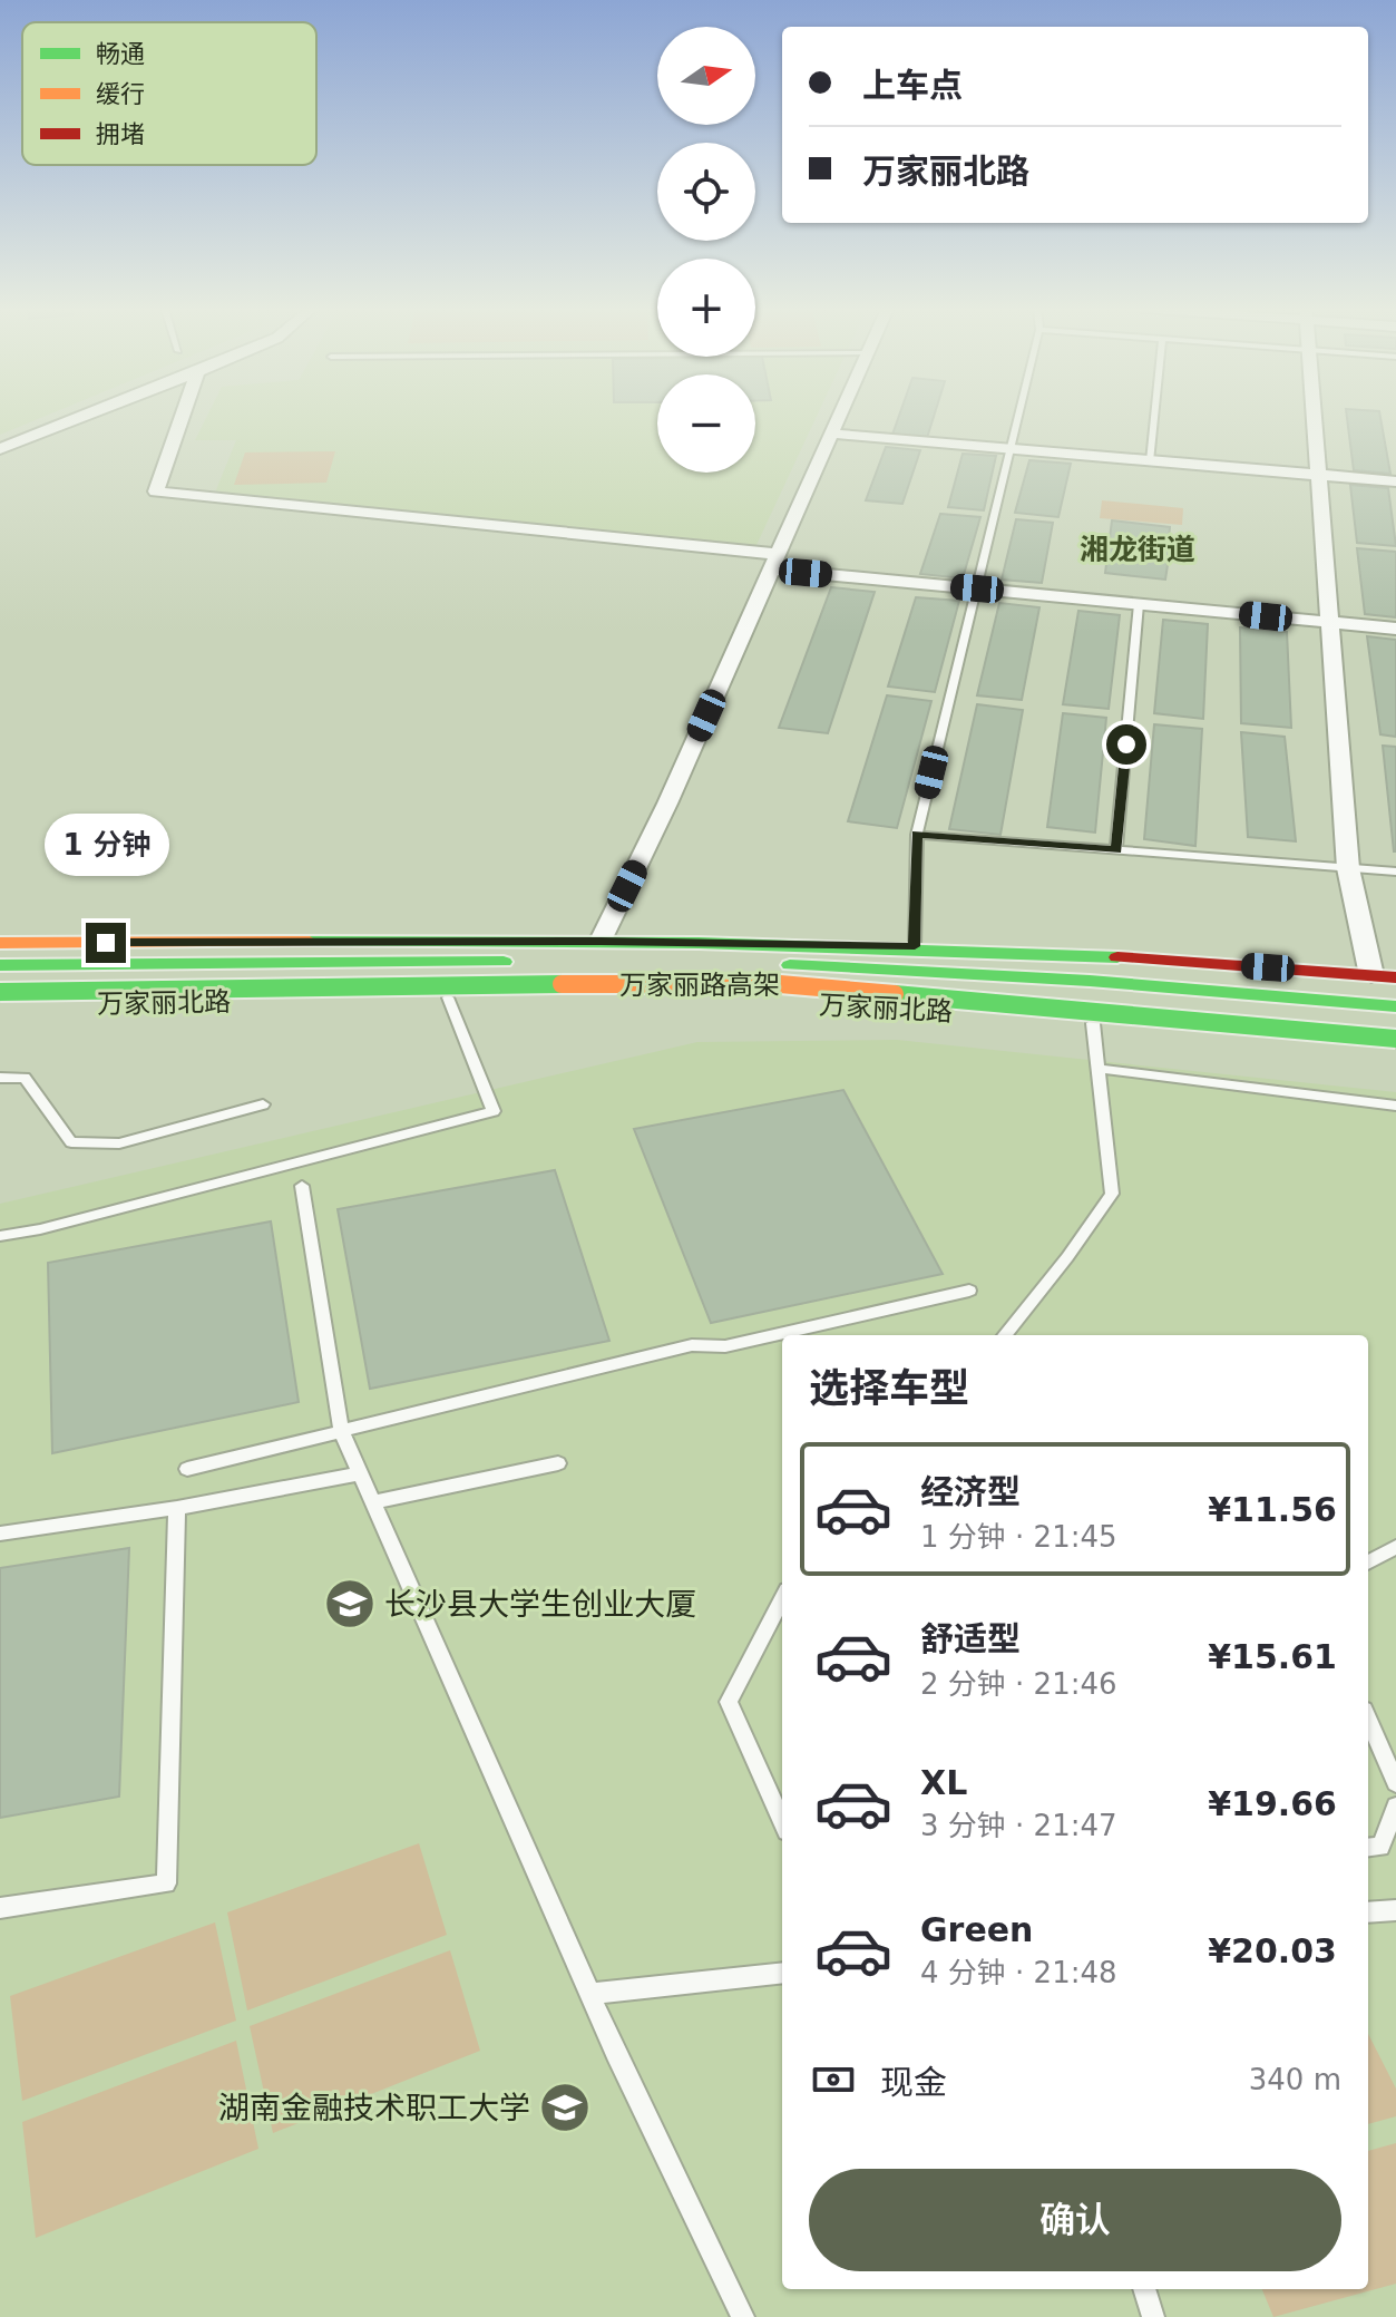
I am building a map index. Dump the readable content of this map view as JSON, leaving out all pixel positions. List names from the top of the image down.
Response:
{
  "streets": {
    "main road": ["万家丽路高架", "万家丽北路"]
  },
  "districts": ["湘龙街道"],
  "places": {
    "school or university": ["长沙县大学生创业大厦", "湖南金融技术职工大学"]
  },
  "legend": ["畅通", "缓行", "拥堵"],
  "north": "right",
  "page": {
    "map_buttons": ["+", "−"],
    "banner": ["上车点", "万家丽北路"],
    "bubble": "1 分钟",
    "heading": "选择车型",
    "list": [
      {
        "name": "经济型",
        "note": "1 分钟 · 21:45",
        "value": "¥11.56"
      },
      {
        "name": "舒适型",
        "note": "2 分钟 · 21:46",
        "value": "¥15.61"
      },
      {
        "name": "XL",
        "note": "3 分钟 · 21:47",
        "value": "¥19.66"
      },
      {
        "name": "Green",
        "note": "4 分钟 · 21:48",
        "value": "¥20.03"
      }
    ],
    "pay": ["现金", "340 m"],
    "buttons": "确认"
  }
}
